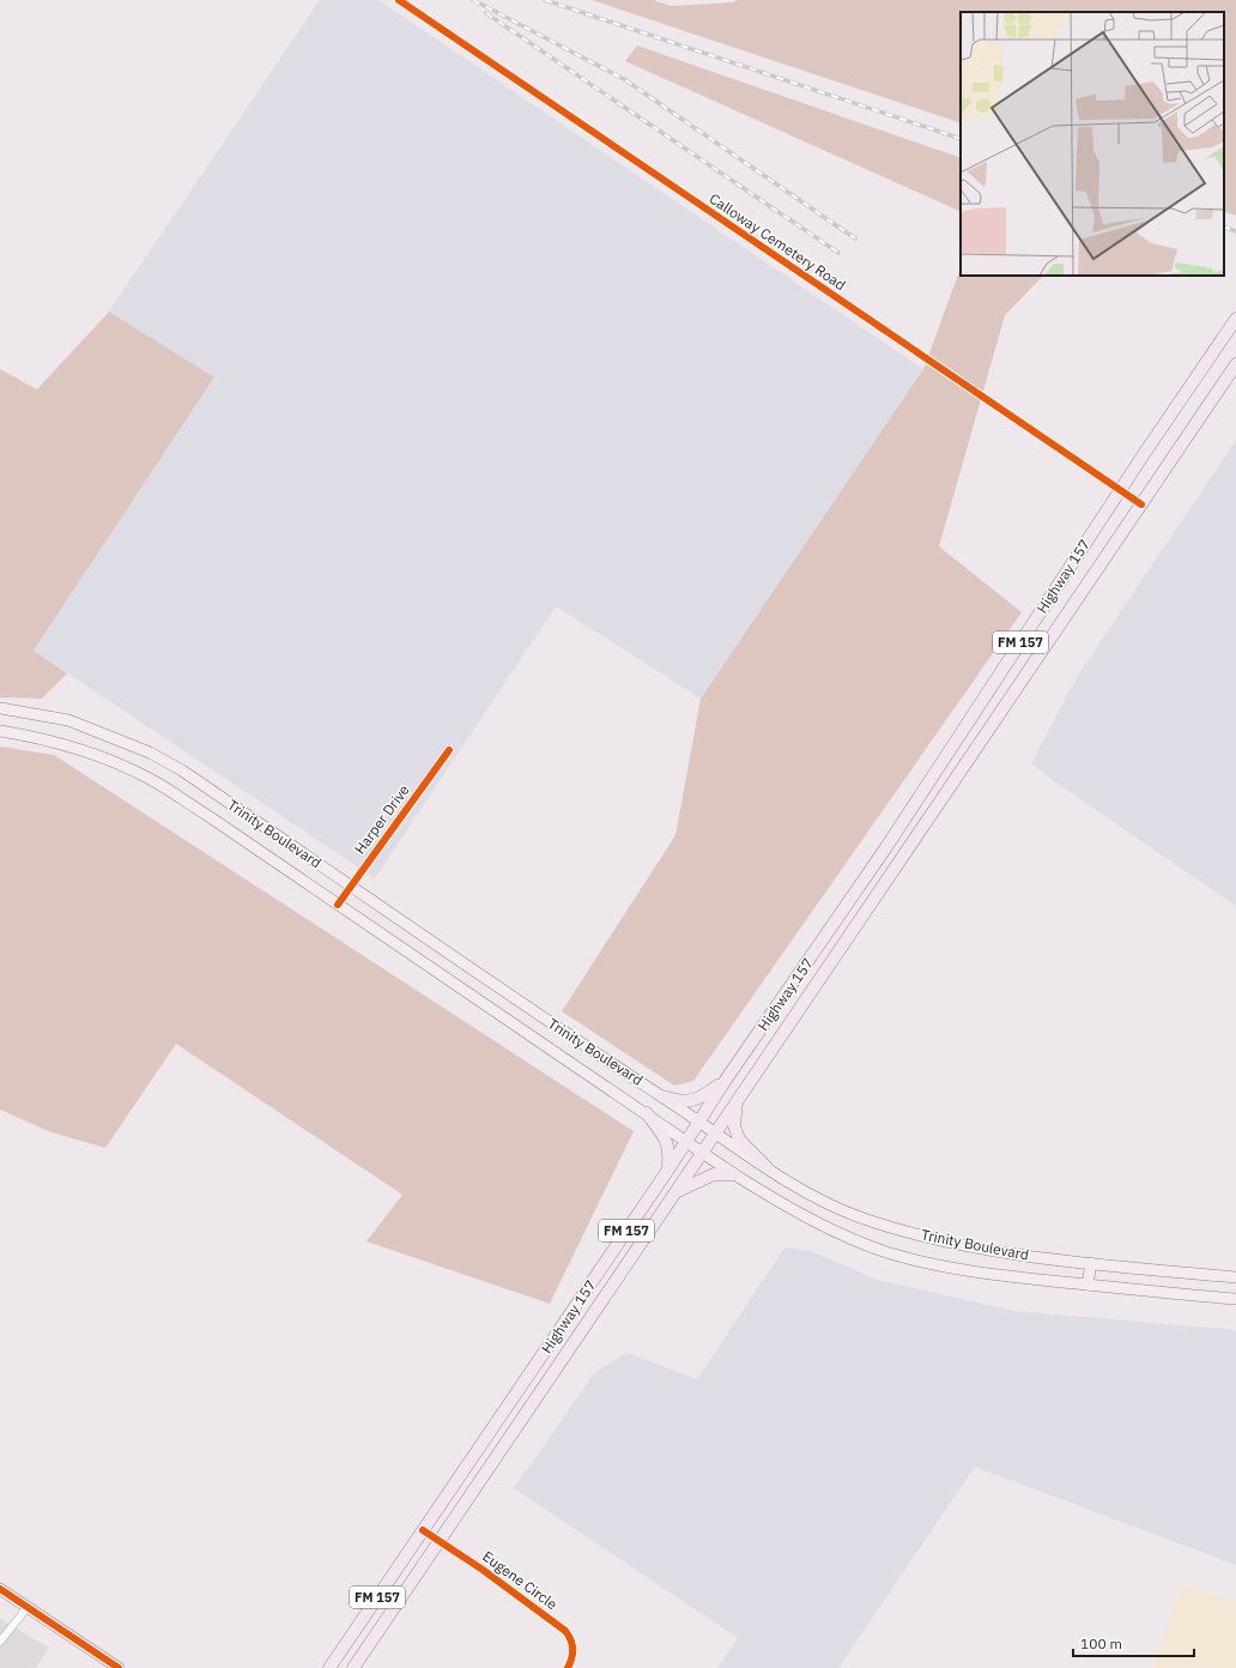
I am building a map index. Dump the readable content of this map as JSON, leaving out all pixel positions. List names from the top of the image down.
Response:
{
  "streets": {
    "main road": ["Highway 157", "FM 157", "Trinity Boulevard"],
    "street": ["Calloway Cemetery Road", "Harper Drive", "Eugene Circle"]
  },
  "crossings": [
    ["Calloway Cemetery Road", "Highway 157"],
    ["Highway 157", "Trinity Boulevard"],
    ["Highway 157", "Eugene Circle"],
    ["Harper Drive", "Trinity Boulevard"]
  ],
  "scale_bar": "100 m"
}
